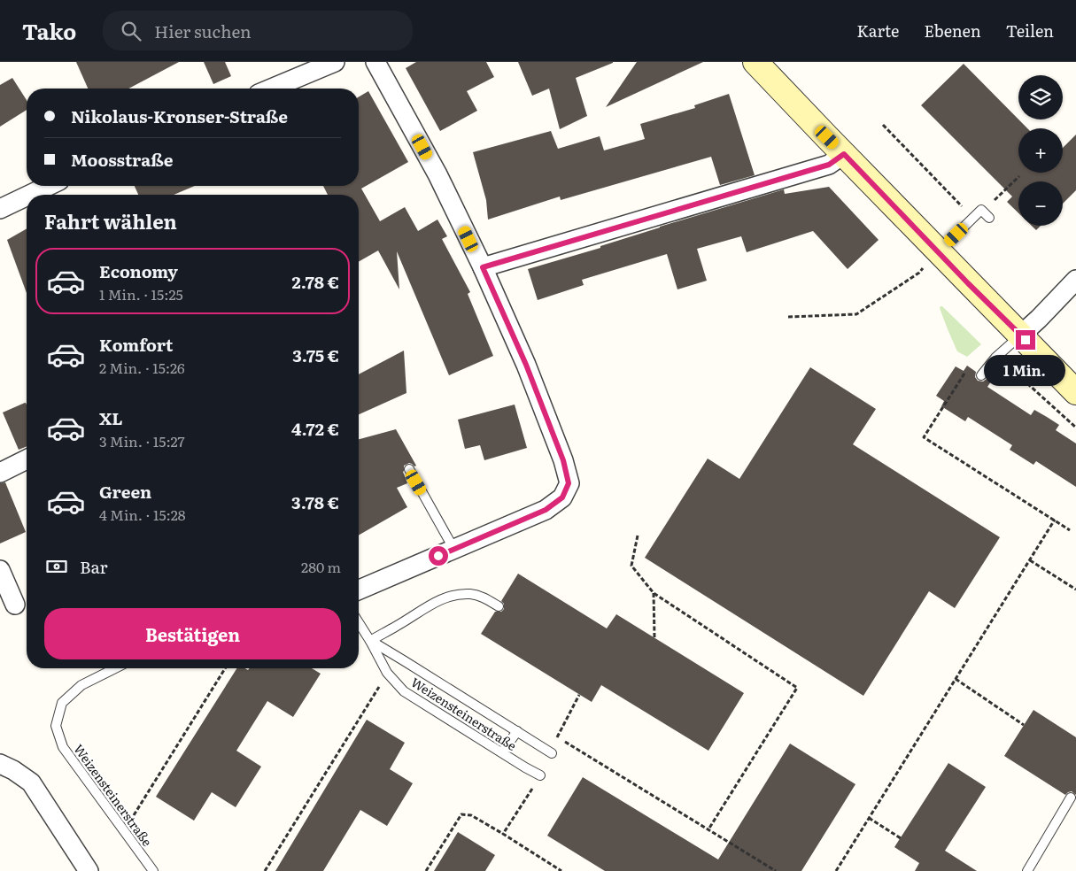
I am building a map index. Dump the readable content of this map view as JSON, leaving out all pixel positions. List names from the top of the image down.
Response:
{
  "streets": {
    "lane": ["Weizensteinerstraße"]
  },
  "page": {
    "header": "Tako",
    "search": "Hier suchen",
    "nav": ["Karte", "Ebenen", "Teilen"],
    "map_buttons": ["+", "−"],
    "banner": ["Nikolaus-Kronser-Straße", "Moosstraße"],
    "heading": "Fahrt wählen",
    "list": [
      {
        "name": "Economy",
        "note": "1 Min. · 15:25",
        "value": "2.78 €"
      },
      {
        "name": "Komfort",
        "note": "2 Min. · 15:26",
        "value": "3.75 €"
      },
      {
        "name": "XL",
        "note": "3 Min. · 15:27",
        "value": "4.72 €"
      },
      {
        "name": "Green",
        "note": "4 Min. · 15:28",
        "value": "3.78 €"
      }
    ],
    "bubble": "1 Min.",
    "pay": ["Bar", "280 m"],
    "buttons": "Bestätigen"
  }
}
